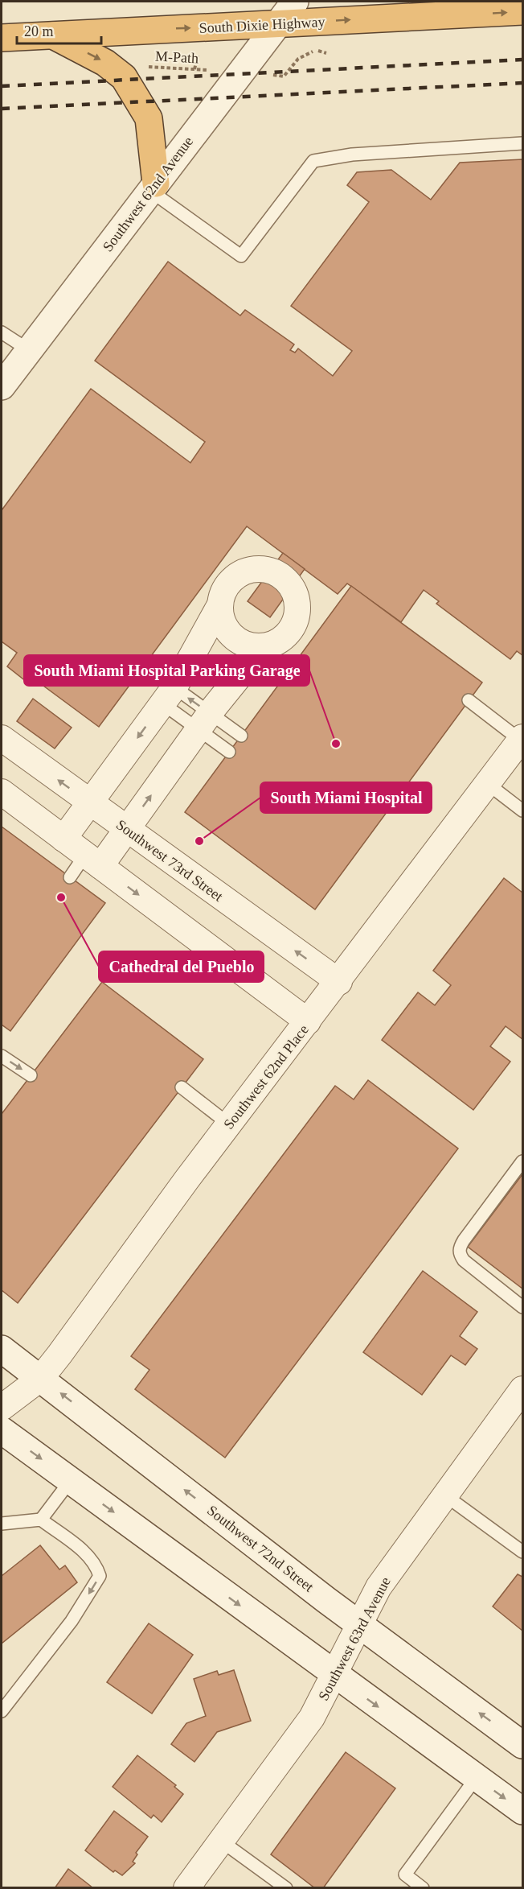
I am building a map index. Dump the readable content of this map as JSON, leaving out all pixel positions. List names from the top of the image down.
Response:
{
  "streets": {
    "highway": ["South Dixie Highway"],
    "main road": ["Southwest 62nd Avenue", "Southwest 72nd Street"],
    "street": ["Southwest 73rd Street", "Southwest 62nd Place", "Southwest 63rd Avenue"],
    "path": ["M-Path"]
  },
  "crossings": [
    ["South Dixie Highway", "Southwest 62nd Avenue"],
    ["Southwest 73rd Street", "Southwest 62nd Place"],
    ["Southwest 62nd Place", "Southwest 72nd Street"],
    ["Southwest 72nd Street", "Southwest 63rd Avenue"]
  ],
  "one_way": ["South Dixie Highway"],
  "places": ["South Miami Hospital Parking Garage", "South Miami Hospital", "Cathedral del Pueblo"],
  "scale_bar": "20 m"
}
